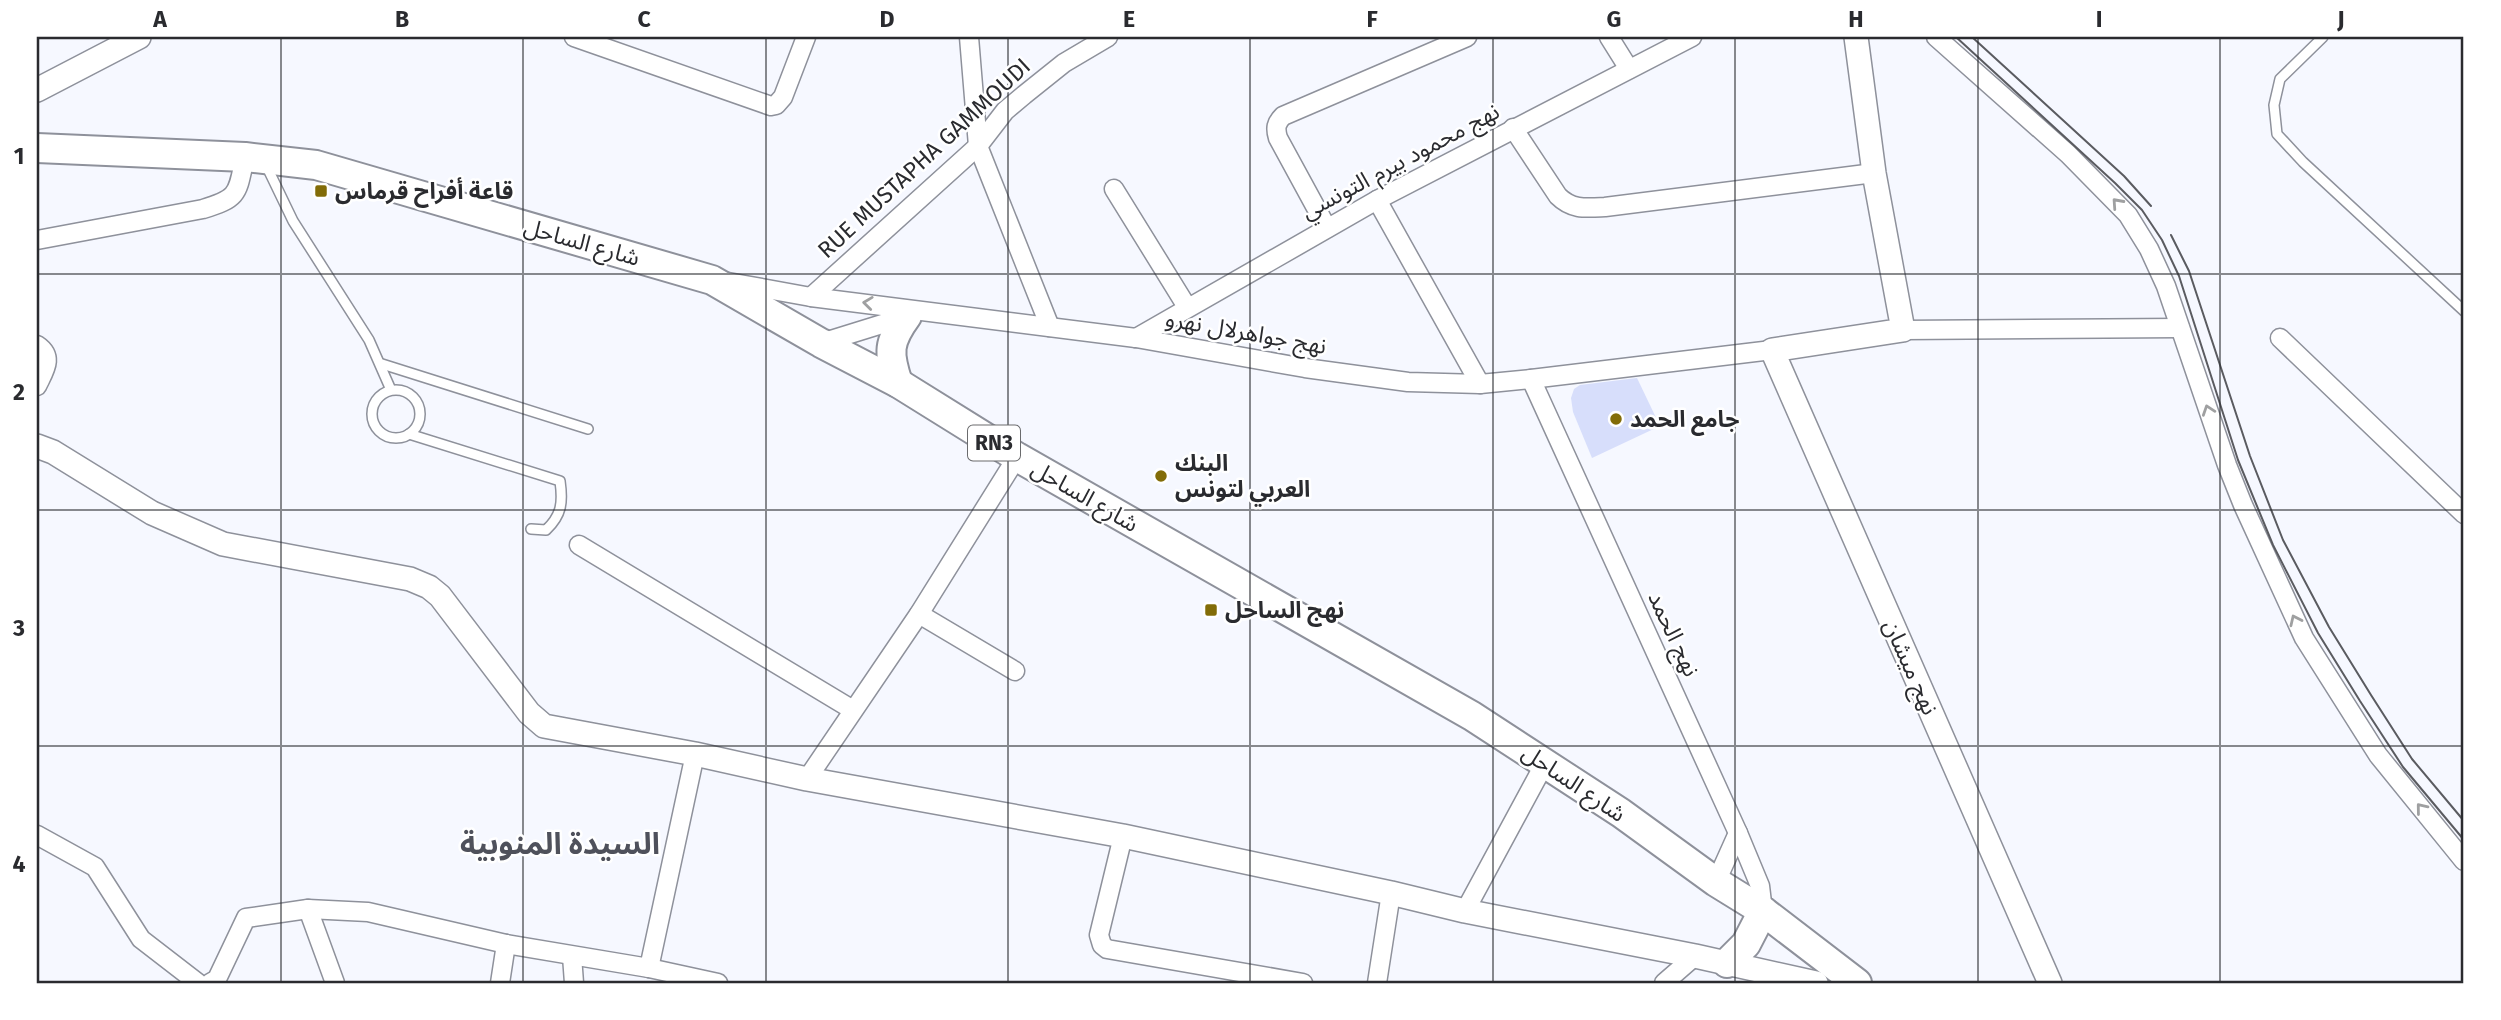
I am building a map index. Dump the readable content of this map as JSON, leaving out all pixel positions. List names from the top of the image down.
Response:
{
  "streets": {
    "main road": ["شارع الساحل", "RN3"],
    "street": [
      "RUE MUSTAPHA GAMMOUDI",
      "نهج محمود بيرم التونسي",
      "نهج جواهرلال نهرو",
      "نهج الحمد",
      "نهج ميشان"
    ]
  },
  "crossings": [
    ["RUE MUSTAPHA GAMMOUDI", "نهج جواهرلال نهرو"],
    ["نهج محمود بيرم التونسي", "نهج جواهرلال نهرو"],
    ["شارع الساحل", "نهج جواهرلال نهرو"],
    ["شارع الساحل", "نهج الحمد"],
    ["نهج جواهرلال نهرو", "نهج الحمد"],
    ["نهج جواهرلال نهرو", "نهج ميشان"]
  ],
  "districts": ["السيدة المنوبية"],
  "places": {
    "transit": ["قاعة أفراح قرماس", "نهج الساحل"],
    "other": ["جامع الحمد", "البنك العربي لتونس"]
  },
  "grid": {
    "columns": [
      "A",
      "B",
      "C",
      "D",
      "E",
      "F",
      "G",
      "H",
      "I",
      "J"
    ],
    "rows": [
      "1",
      "2",
      "3",
      "4"
    ]
  }
}
